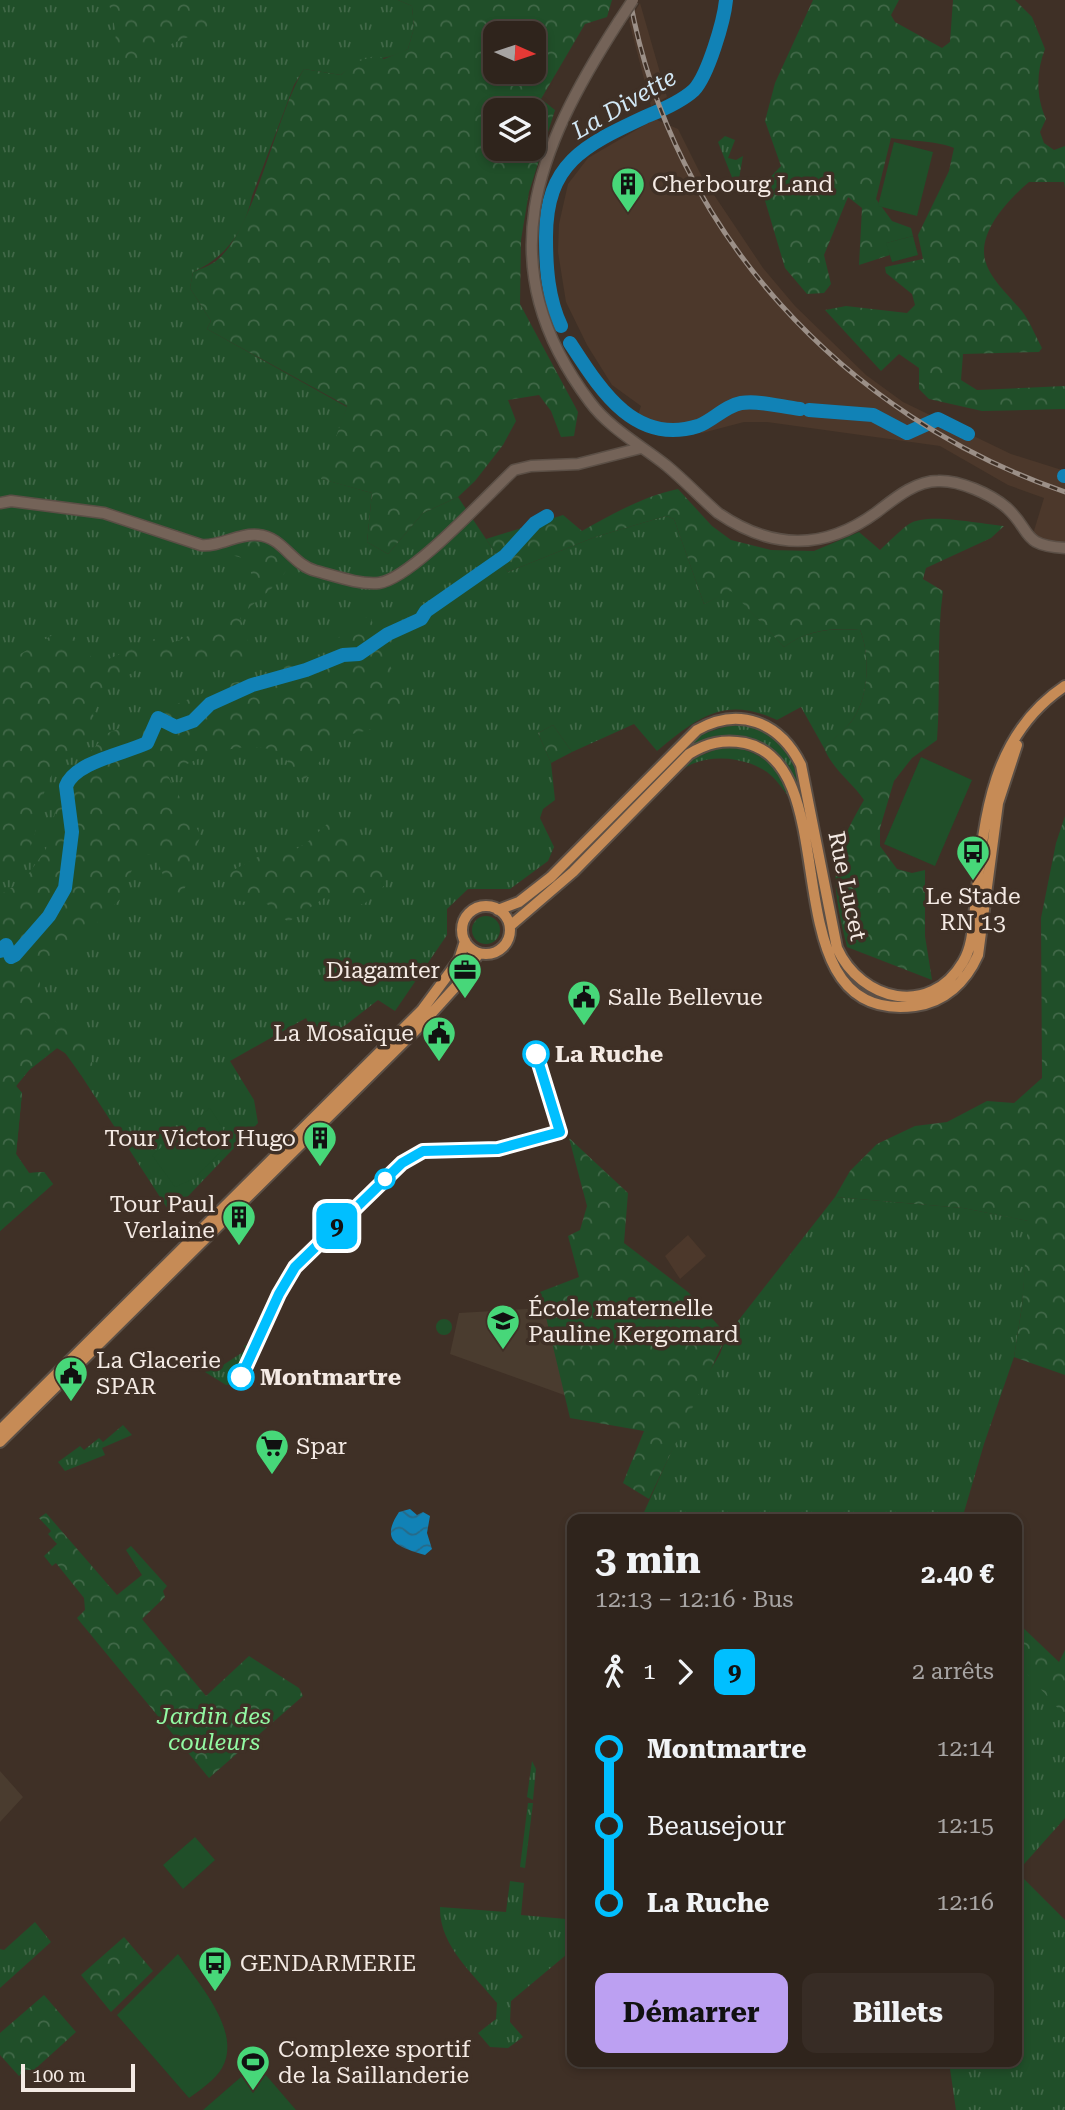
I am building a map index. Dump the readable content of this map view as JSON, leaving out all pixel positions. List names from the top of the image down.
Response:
{
  "streets": {
    "main road": ["Rue Lucet"]
  },
  "water": ["La Divette"],
  "parks": ["Jardin des couleurs"],
  "places": {
    "building": ["Cherbourg Land", "Tour Victor Hugo", "Tour Paul Verlaine"],
    "bus stop": ["Le Stade RN 13", "GENDARMERIE"],
    "office": ["Diagamter"],
    "public building": ["Salle Bellevue", "La Mosaïque", "La Glacerie SPAR"],
    "other": ["La Ruche", "Montmartre"],
    "school or university": ["École maternelle Pauline Kergomard"],
    "supermarket": ["Spar"],
    "sports": ["Complexe sportif de la Saillanderie"]
  },
  "lines": ["bus line 9"],
  "scale_bar": "100 m",
  "north": "right",
  "page": {
    "on_map": "9",
    "heading": ["3 min", "12:13 – 12:16 · Bus", "2.40 €"],
    "legs": ["1", "9", "2 arrêts"],
    "list": [
      {
        "name": "Montmartre",
        "value": "12:14"
      },
      {
        "name": "Beausejour",
        "value": "12:15"
      },
      {
        "name": "La Ruche",
        "value": "12:16"
      }
    ],
    "buttons": ["Démarrer", "Billets"],
    "scale": "100 m"
  }
}
